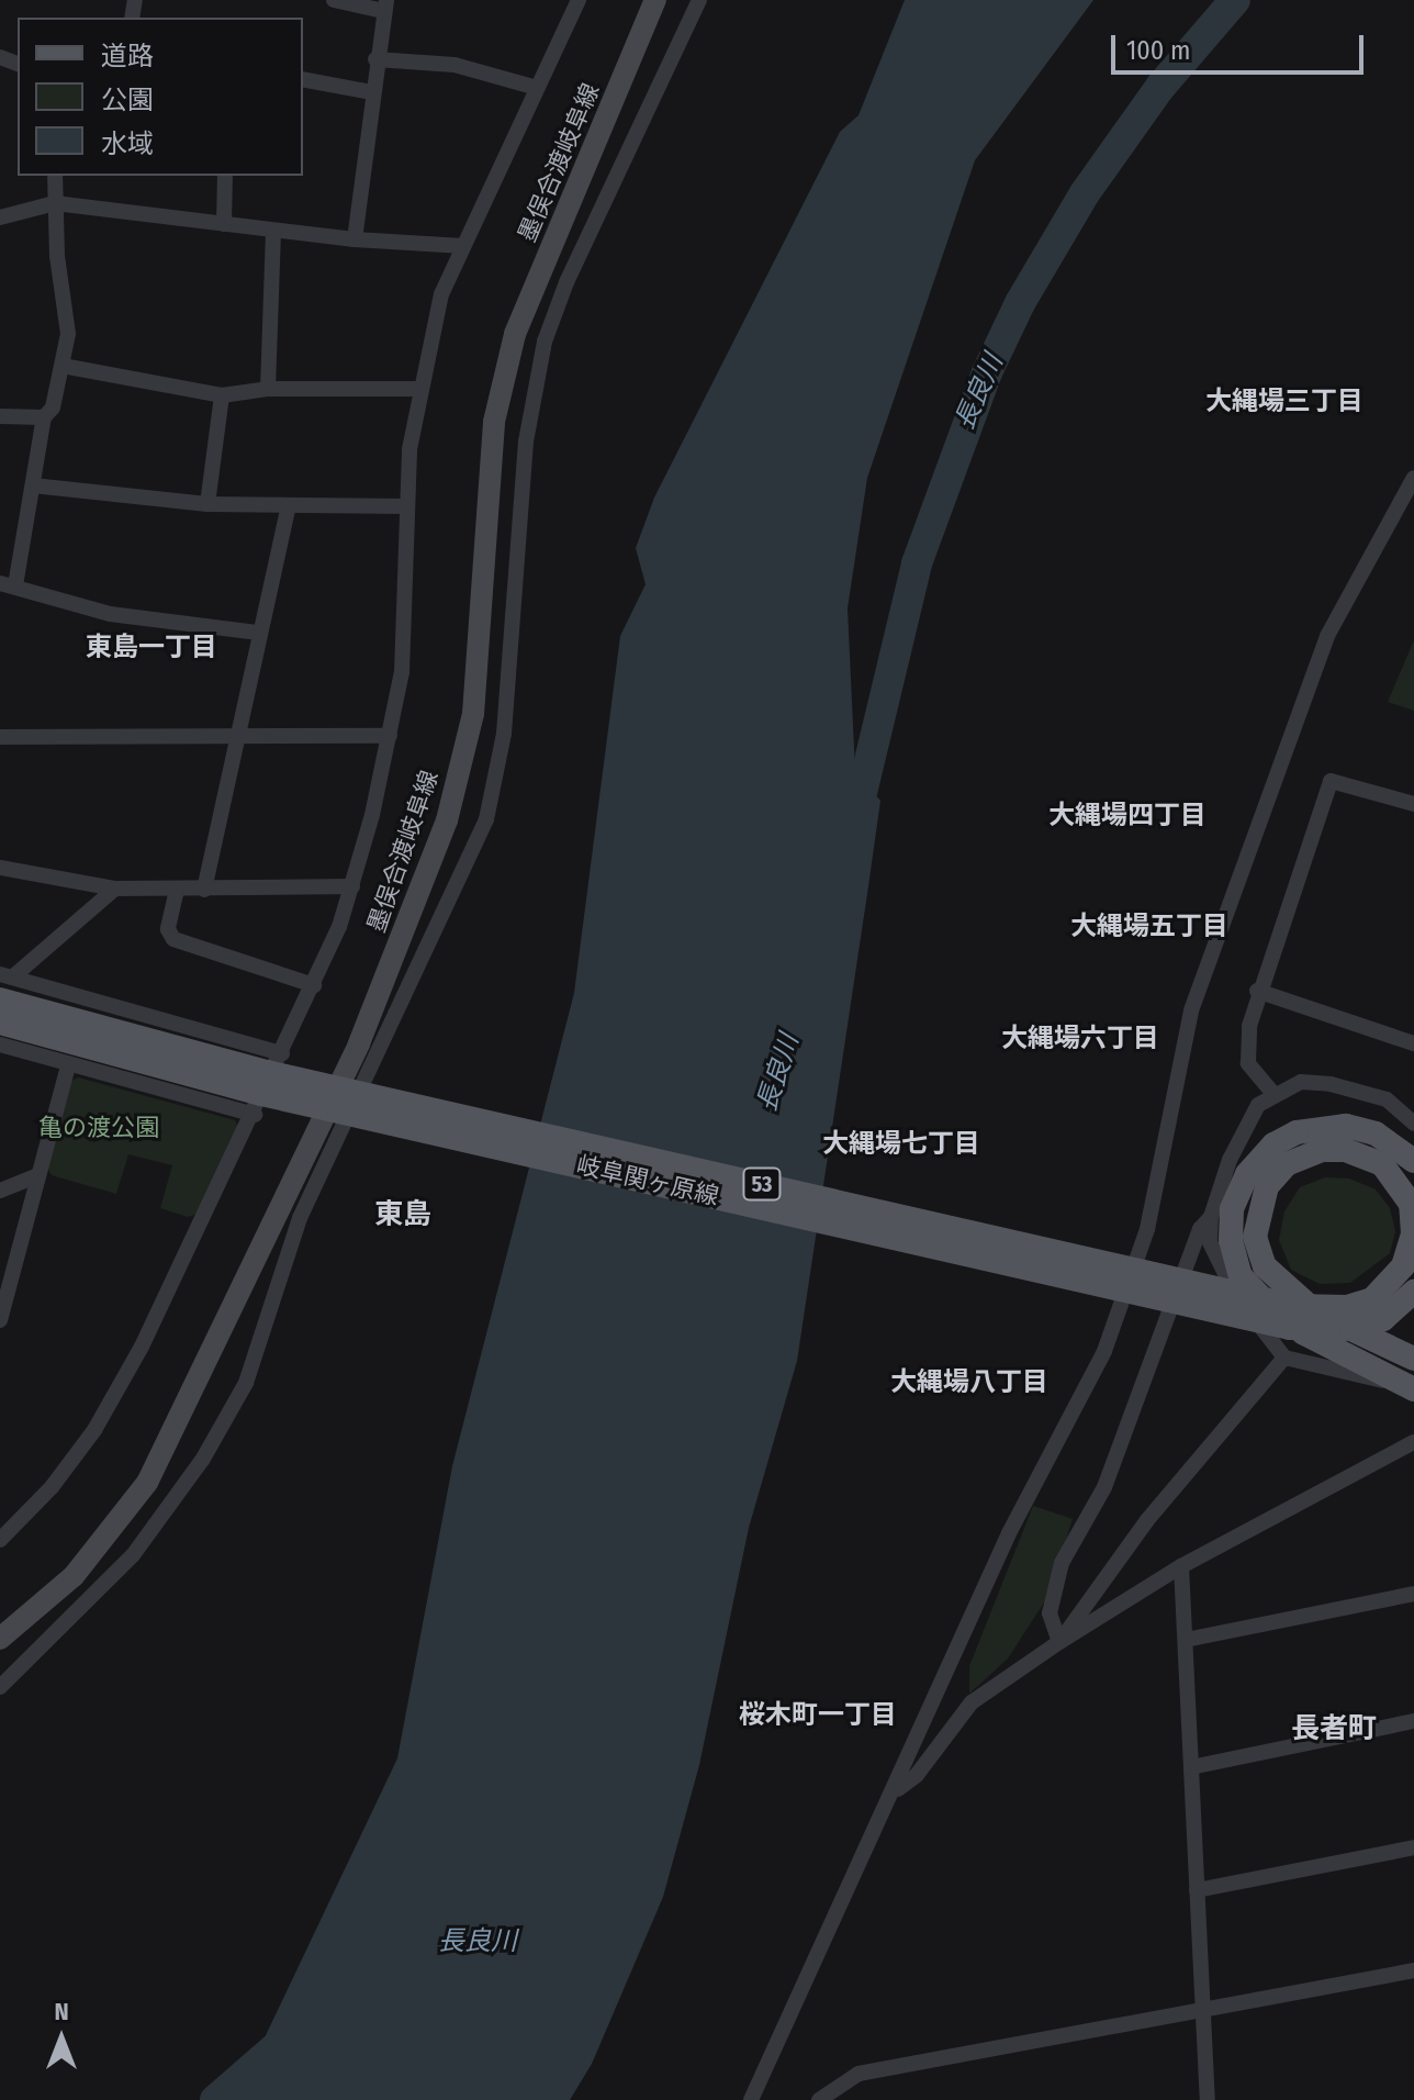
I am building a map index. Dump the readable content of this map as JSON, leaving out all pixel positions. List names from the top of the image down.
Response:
{
  "streets": {
    "main road": ["墨俣合渡岐阜線", "岐阜関ヶ原線", "53"]
  },
  "districts": [
    "大縄場三丁目",
    "東島一丁目",
    "大縄場四丁目",
    "大縄場五丁目",
    "大縄場六丁目",
    "大縄場七丁目",
    "東島",
    "大縄場八丁目",
    "桜木町一丁目",
    "長者町"
  ],
  "water": ["長良川"],
  "parks": ["亀の渡公園"],
  "legend": ["道路", "公園", "水域"],
  "scale_bar": "100 m",
  "north": "top"
}
